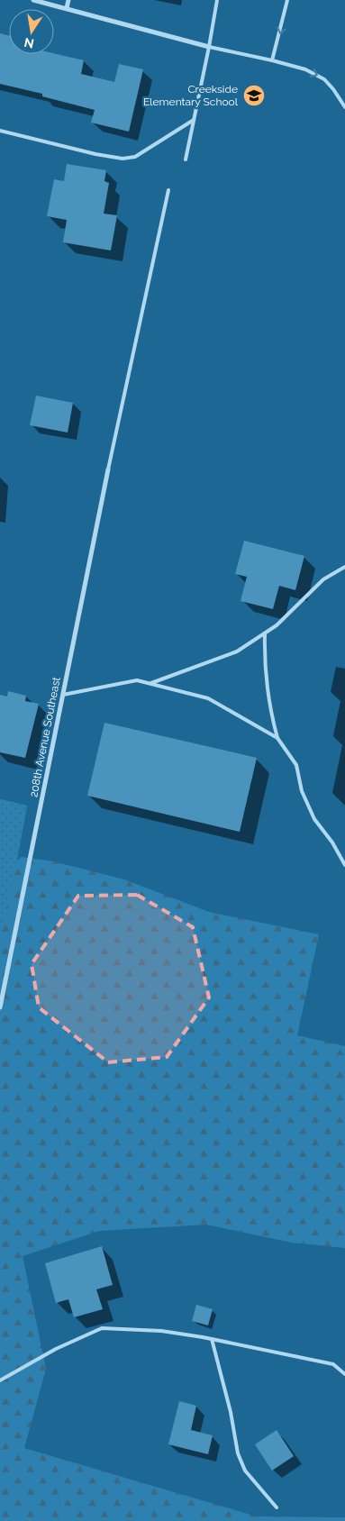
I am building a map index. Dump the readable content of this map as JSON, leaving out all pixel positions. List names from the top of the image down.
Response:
{
  "streets": {
    "street": ["208th Avenue Southeast"]
  },
  "places": {
    "school or university": ["Creekside Elementary School"]
  },
  "north": "bottom"
}
